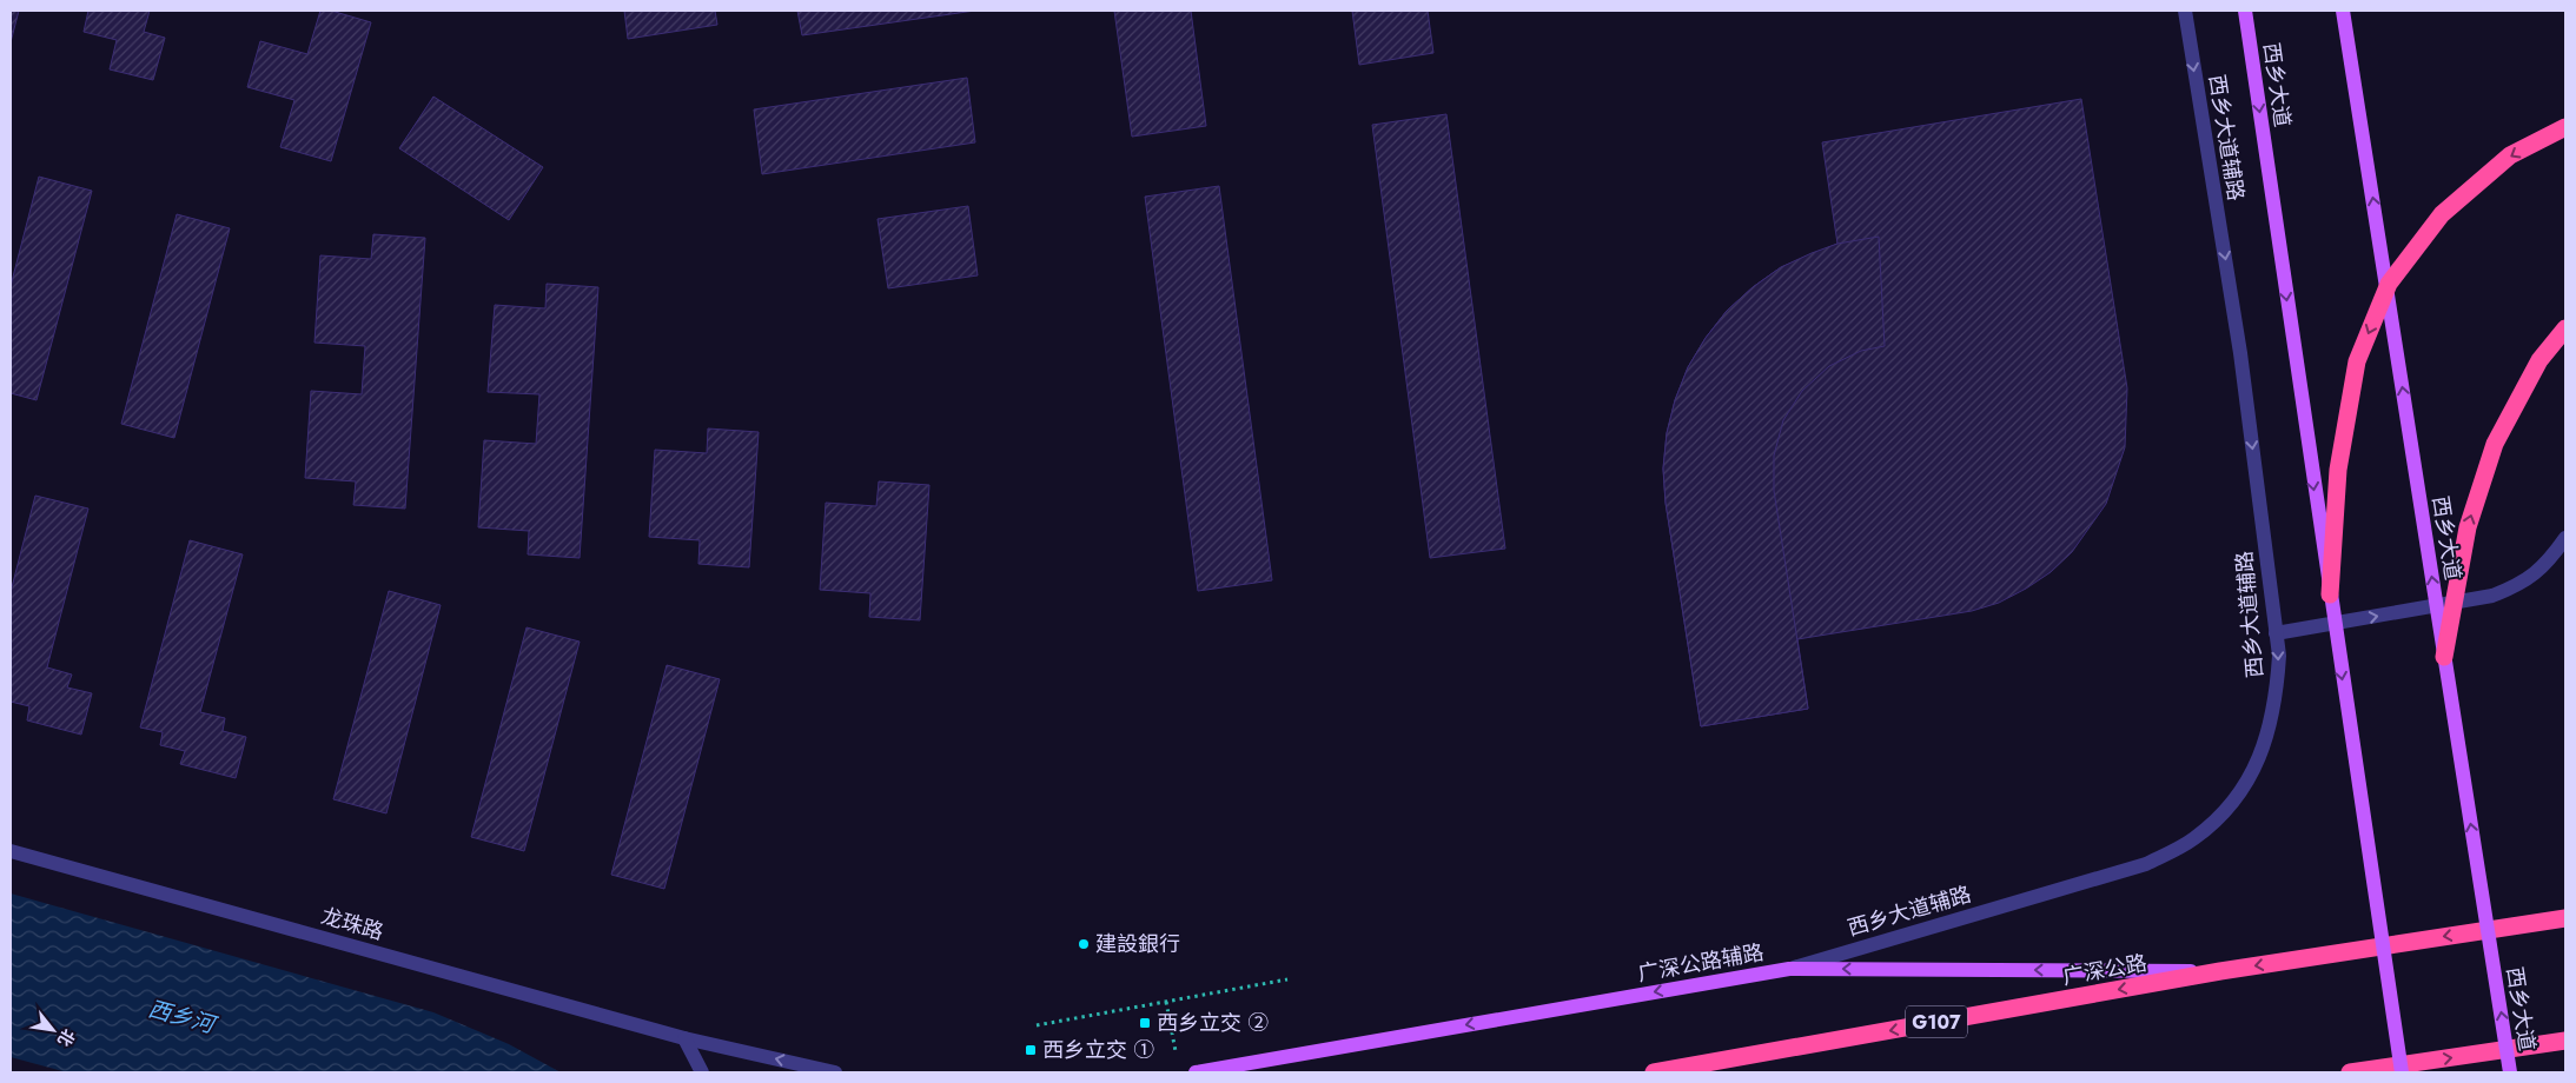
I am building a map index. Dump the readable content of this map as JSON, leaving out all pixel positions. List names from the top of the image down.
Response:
{
  "streets": {
    "highway": ["广深公路", "G107"],
    "main road": ["西乡大道", "广深公路辅路"],
    "street": ["西乡大道辅路", "龙珠路"]
  },
  "crossings": [
    ["西乡大道辅路", "广深公路辅路"],
    ["广深公路辅路", "广深公路"]
  ],
  "one_way": ["西乡大道辅路", "广深公路辅路", "广深公路"],
  "water": ["西乡河"],
  "places": {
    "other": ["建設銀行"],
    "transit": ["西乡立交 ②", "西乡立交 ①"]
  },
  "north": "bottom right"
}
